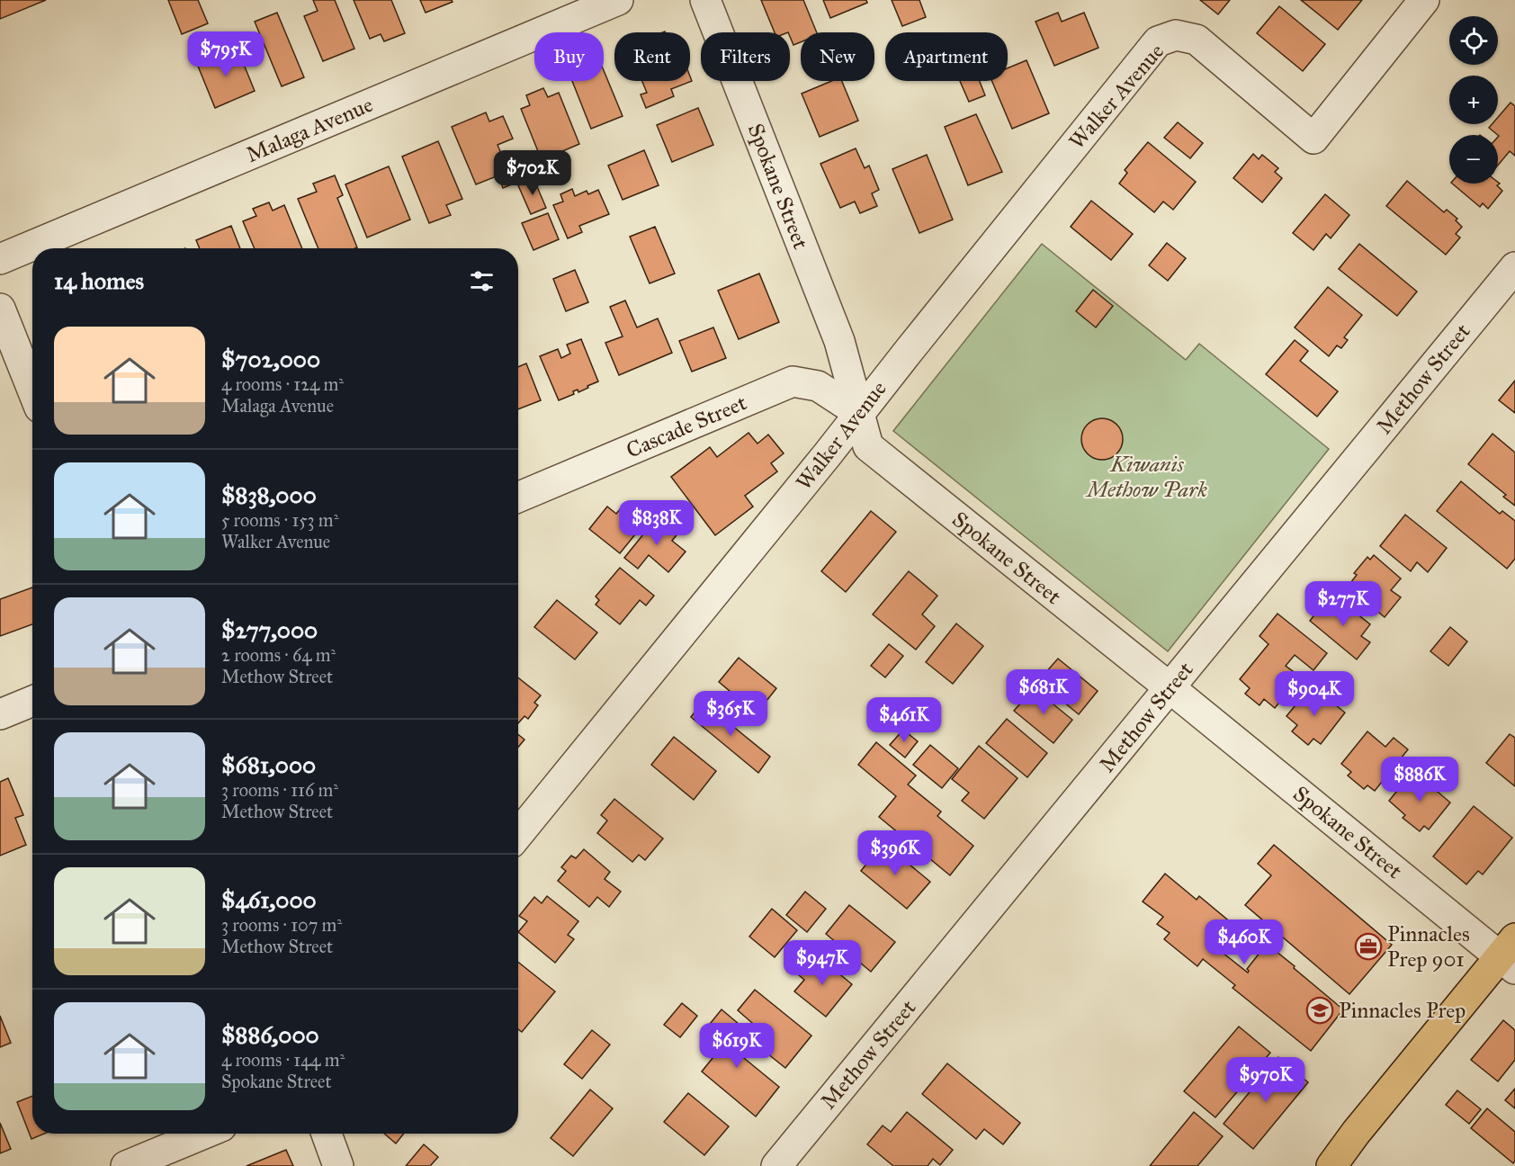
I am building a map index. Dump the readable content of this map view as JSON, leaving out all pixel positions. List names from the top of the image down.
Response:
{
  "streets": {
    "street": [
      "Walker Avenue",
      "Malaga Avenue",
      "Spokane Street",
      "Methow Street",
      "Cascade Street"
    ]
  },
  "crossings": [
    ["Walker Avenue", "Spokane Street"],
    ["Walker Avenue", "Cascade Street"],
    ["Spokane Street", "Methow Street"],
    ["Spokane Street", "Cascade Street"]
  ],
  "parks": ["Kiwanis Methow Park"],
  "places": {
    "office": ["Pinnacles Prep 901"],
    "school or university": ["Pinnacles Prep"]
  },
  "page": {
    "map_buttons": ["+", "−"],
    "price": [
      "$795K",
      "$702K",
      "$838K",
      "$277K",
      "$681K",
      "$904K",
      "$365K",
      "$461K",
      "$886K",
      "$396K",
      "$460K",
      "$947K",
      "$619K",
      "$970K"
    ],
    "chip": [
      "Buy",
      "Rent",
      "Filters",
      "New",
      "Apartment"
    ],
    "heading": "14 homes",
    "list": [
      {
        "name": "$702,000",
        "note": "4 rooms · 124 m² · Malaga Avenue"
      },
      {
        "name": "$838,000",
        "note": "5 rooms · 153 m² · Walker Avenue"
      },
      {
        "name": "$277,000",
        "note": "2 rooms · 64 m² · Methow Street"
      },
      {
        "name": "$681,000",
        "note": "3 rooms · 116 m² · Methow Street"
      },
      {
        "name": "$461,000",
        "note": "3 rooms · 107 m² · Methow Street"
      },
      {
        "name": "$886,000",
        "note": "4 rooms · 144 m² · Spokane Street"
      }
    ]
  }
}
